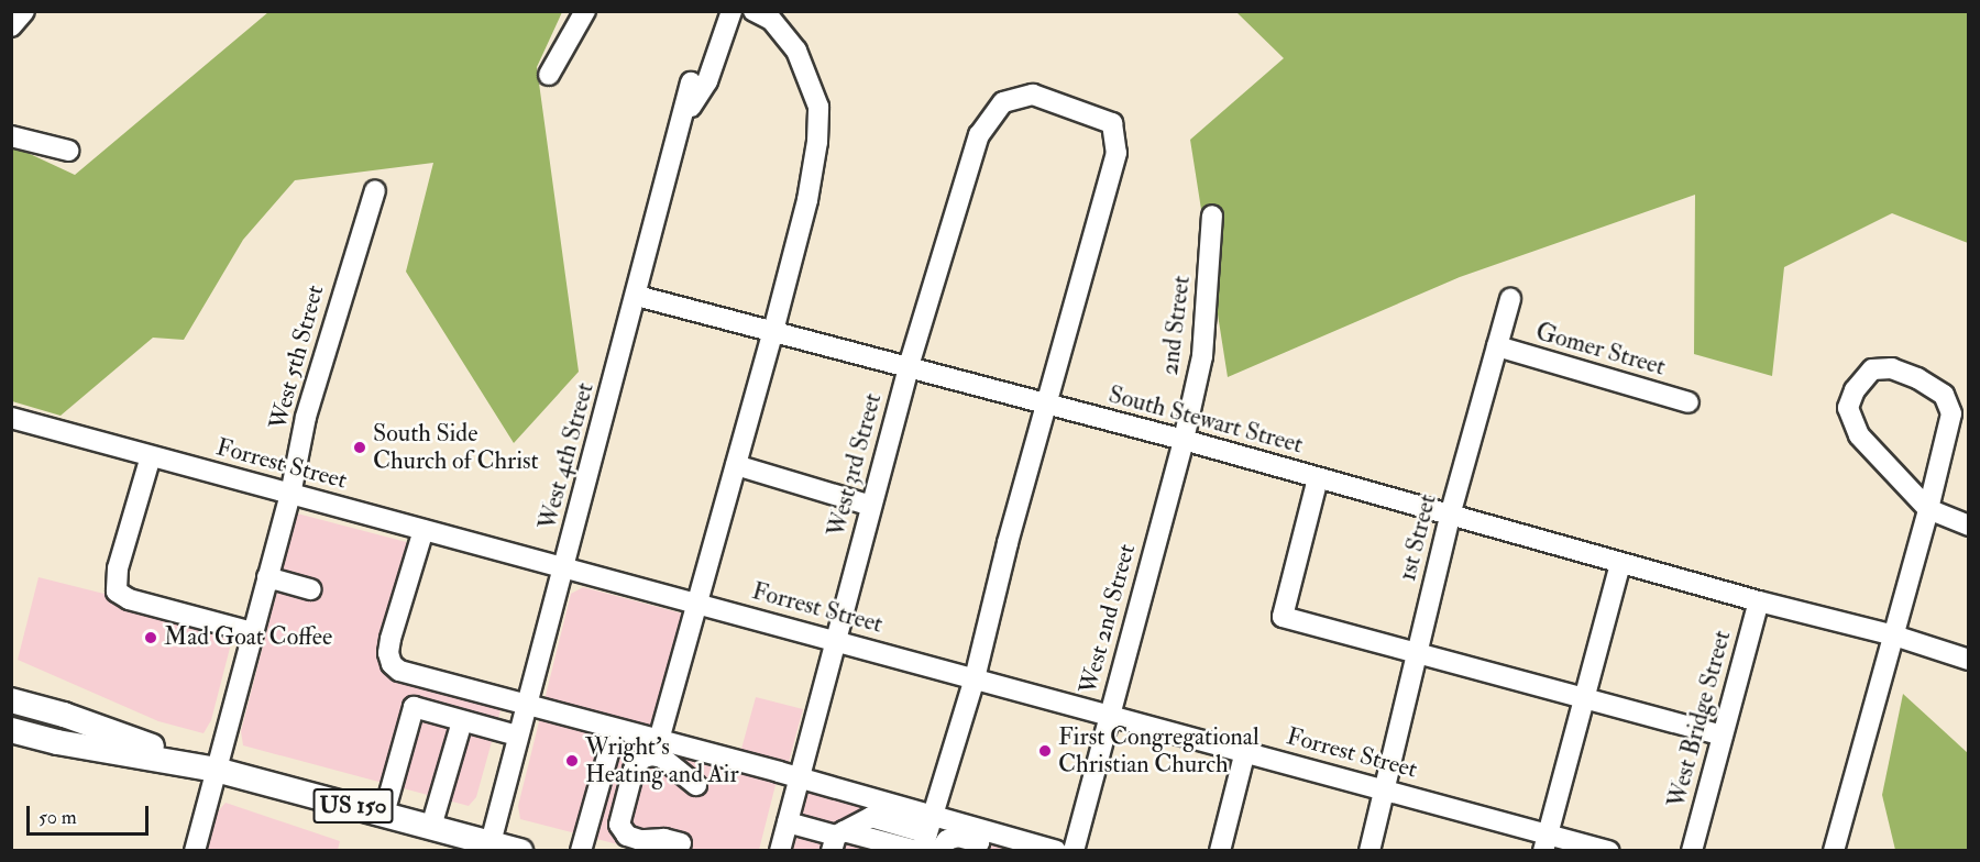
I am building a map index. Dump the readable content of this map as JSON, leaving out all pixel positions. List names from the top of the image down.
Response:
{
  "streets": {
    "main road": ["US 150"],
    "street": [
      "2nd Street",
      "Gomer Street",
      "West 5th Street",
      "South Stewart Street",
      "West 4th Street",
      "Forrest Street",
      "West 3rd Street",
      "1st Street",
      "West 2nd Street",
      "West Bridge Street"
    ]
  },
  "crossings": [
    ["2nd Street", "South Stewart Street"],
    ["2nd Street", "West 2nd Street"],
    ["Gomer Street", "1st Street"],
    ["West 5th Street", "Forrest Street"],
    ["West 5th Street", "US 150"],
    ["South Stewart Street", "West 4th Street"],
    ["South Stewart Street", "West 3rd Street"],
    ["South Stewart Street", "1st Street"],
    ["South Stewart Street", "West 2nd Street"],
    ["South Stewart Street", "West Bridge Street"],
    ["West 4th Street", "Forrest Street"],
    ["West 4th Street", "US 150"],
    ["Forrest Street", "West 3rd Street"],
    ["Forrest Street", "1st Street"],
    ["Forrest Street", "West 2nd Street"]
  ],
  "places": [
    "South Side Church of Christ",
    "Mad Goat Coffee",
    "First Congregational Christian Church",
    "Wright's Heating and Air"
  ],
  "scale_bar": "50 m"
}
